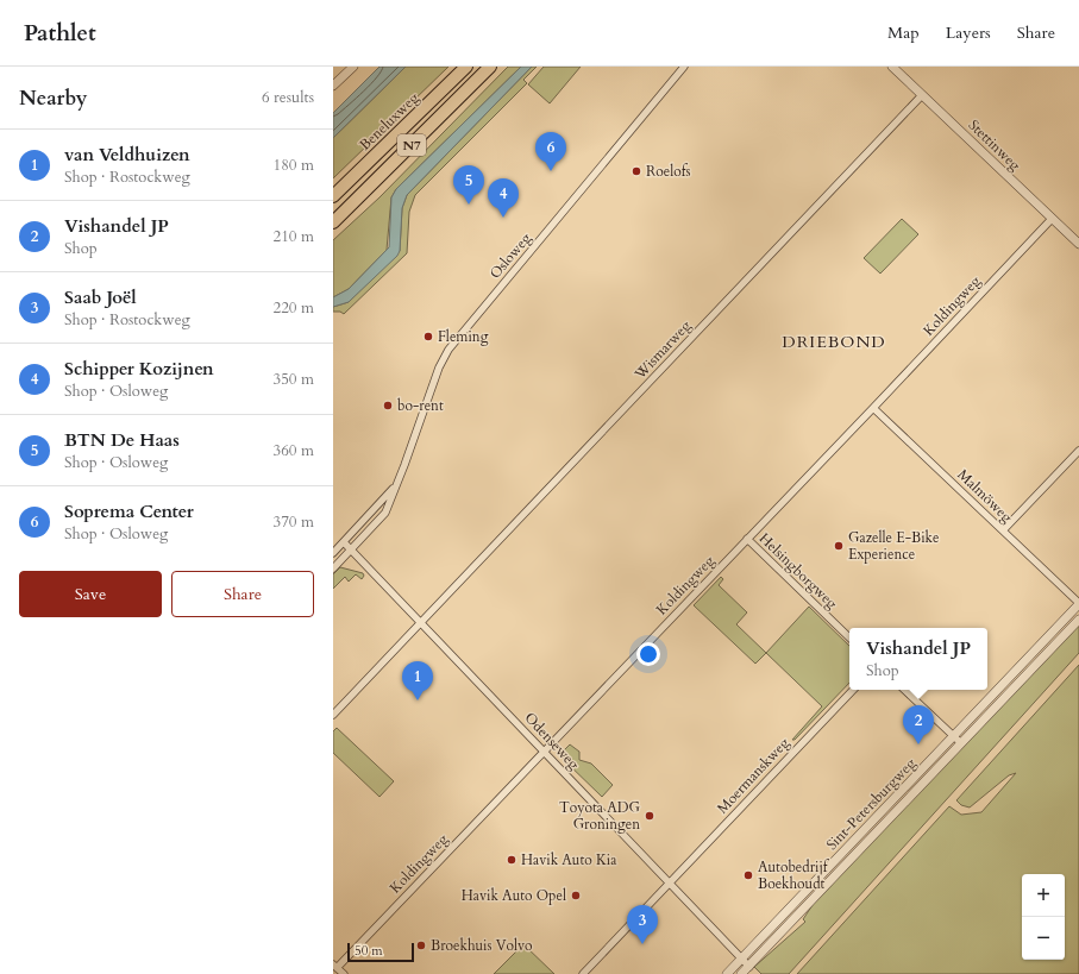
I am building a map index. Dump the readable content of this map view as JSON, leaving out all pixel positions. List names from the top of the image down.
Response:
{
  "streets": {
    "highway": ["Beneluxweg", "N7"],
    "street": [
      "Stettinweg",
      "Osloweg",
      "Koldingweg",
      "Wismarweg",
      "Malmöweg",
      "Helsingborgweg",
      "Odenseweg",
      "Moermanskweg",
      "Sint-Petersburgweg"
    ]
  },
  "crossings": [
    ["Stettinweg", "Koldingweg"],
    ["Stettinweg", "Wismarweg"],
    ["Osloweg", "Odenseweg"],
    ["Koldingweg", "Malmöweg"],
    ["Koldingweg", "Helsingborgweg"],
    ["Koldingweg", "Odenseweg"],
    ["Wismarweg", "Odenseweg"],
    ["Malmöweg", "Sint-Petersburgweg"],
    ["Odenseweg", "Moermanskweg"],
    ["Odenseweg", "Sint-Petersburgweg"]
  ],
  "districts": ["DRIEBOND"],
  "places": [
    "Roelofs",
    "Fleming",
    "bo-rent",
    "Gazelle E-Bike Experience",
    "Toyota ADG Groningen",
    "Havik Auto Kia",
    "Autobedrijf Boekhoudt",
    "Havik Auto Opel",
    "Broekhuis Volvo"
  ],
  "scale_bar": "50 m",
  "page": {
    "header": "Pathlet",
    "nav": ["Map", "Layers", "Share"],
    "heading": ["Nearby", "6 results"],
    "list": [
      {
        "mark": "1",
        "name": "van Veldhuizen",
        "note": "Shop · Rostockweg",
        "value": "180 m"
      },
      {
        "mark": "2",
        "name": "Vishandel JP",
        "note": "Shop",
        "value": "210 m"
      },
      {
        "mark": "3",
        "name": "Saab Joël",
        "note": "Shop · Rostockweg",
        "value": "220 m"
      },
      {
        "mark": "4",
        "name": "Schipper Kozijnen",
        "note": "Shop · Osloweg",
        "value": "350 m"
      },
      {
        "mark": "5",
        "name": "BTN De Haas",
        "note": "Shop · Osloweg",
        "value": "360 m"
      },
      {
        "mark": "6",
        "name": "Soprema Center",
        "note": "Shop · Osloweg",
        "value": "370 m"
      }
    ],
    "pins": [
      "6",
      "5",
      "4",
      "1",
      "2",
      "3"
    ],
    "buttons": ["Save", "Share"],
    "popup": ["Vishandel JP", "Shop"],
    "map_buttons": ["+", "−"],
    "scale": "50 m"
  }
}
